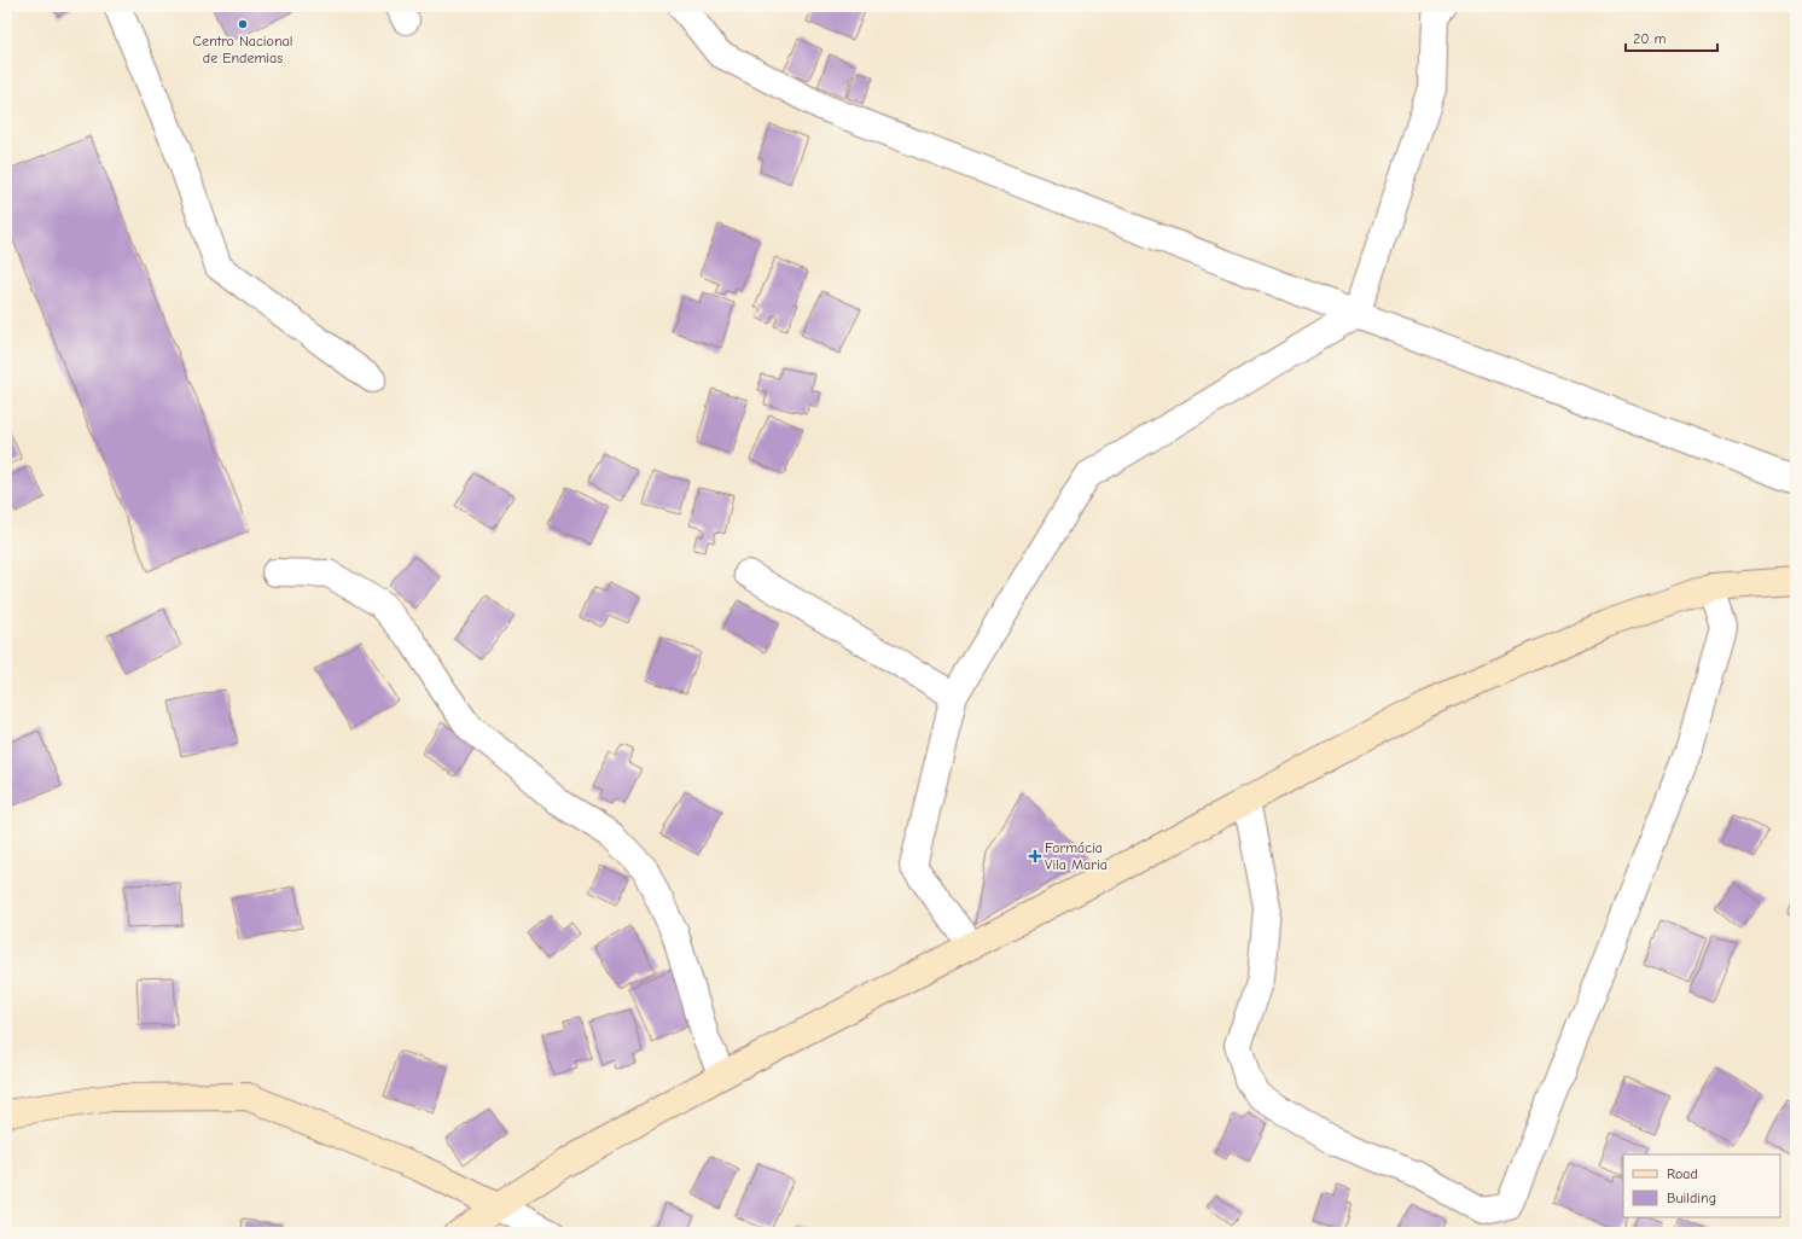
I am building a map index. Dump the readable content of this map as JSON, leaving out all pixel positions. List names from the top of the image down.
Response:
{
  "places": {
    "other": ["Centro Nacional de Endemias"],
    "health": ["Farmácia Vila Maria"]
  },
  "legend": ["Road", "Building"],
  "scale_bar": "20 m"
}
